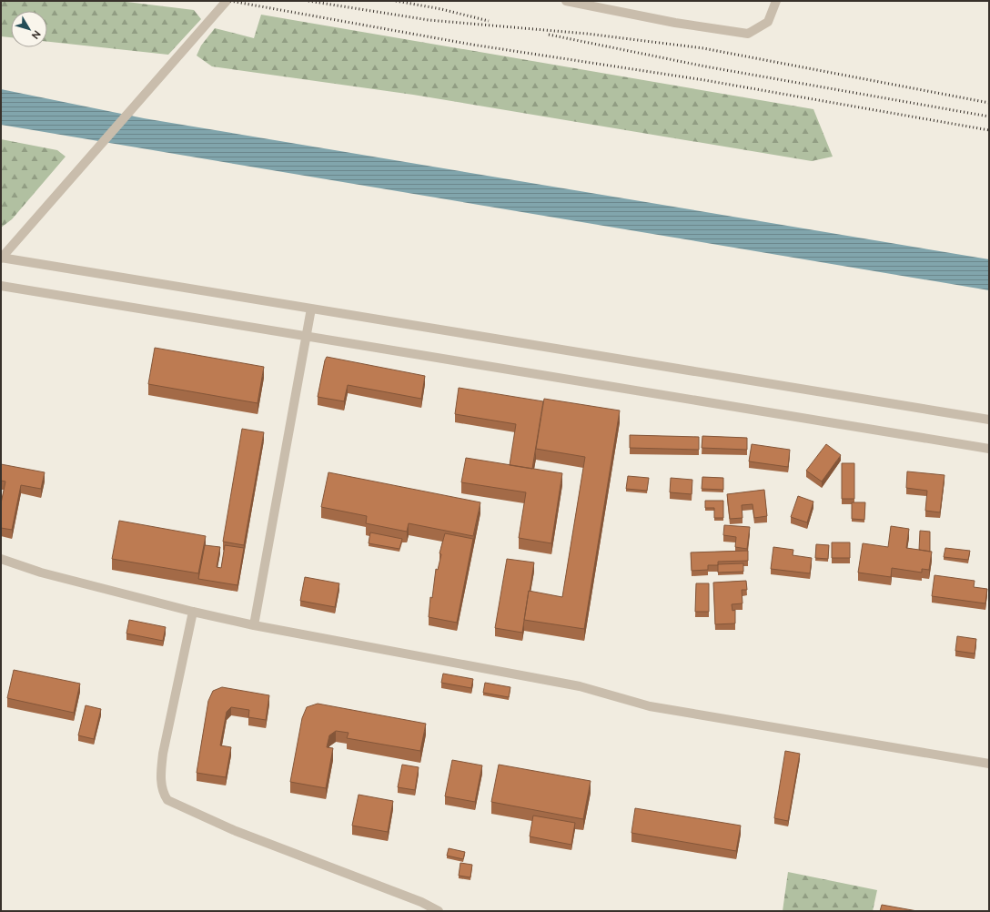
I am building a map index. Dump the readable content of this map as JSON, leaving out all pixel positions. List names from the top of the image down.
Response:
{
  "north": "bottom right"
}
